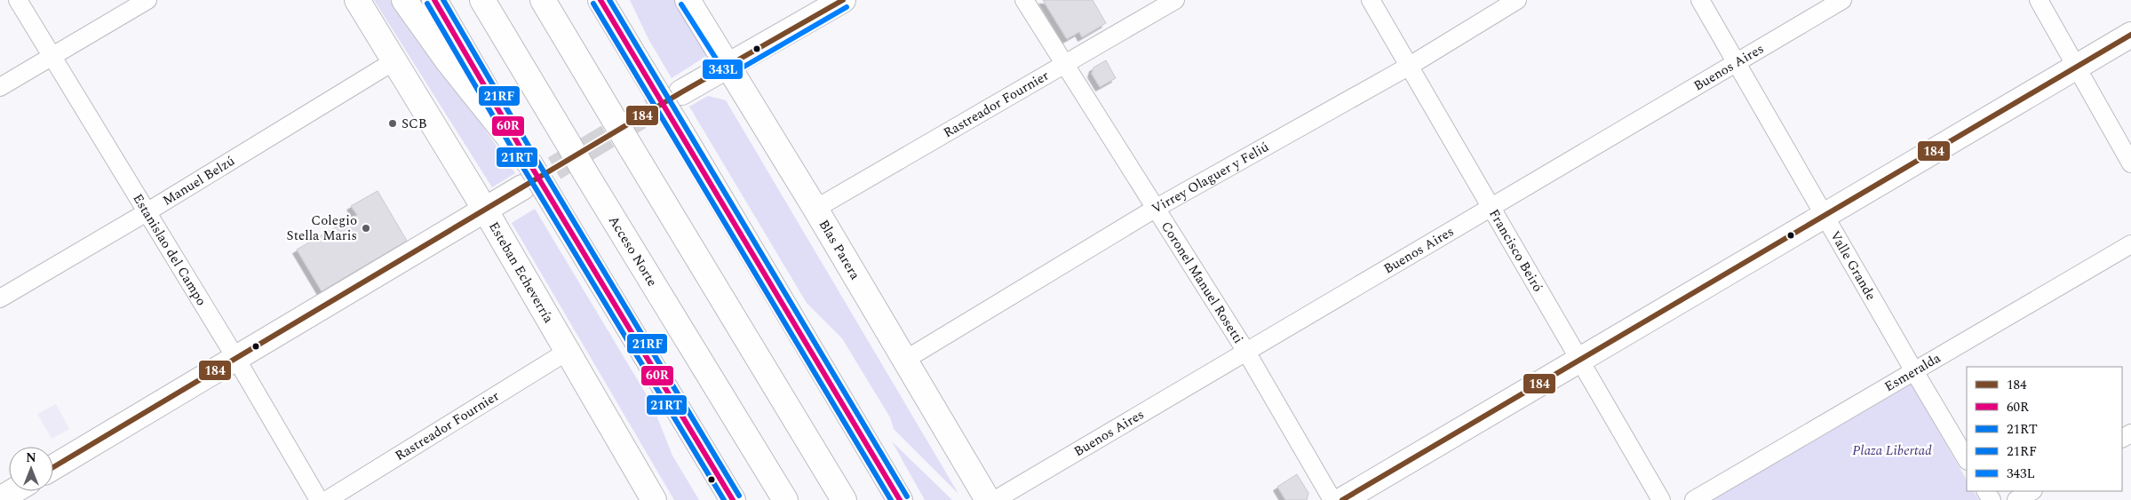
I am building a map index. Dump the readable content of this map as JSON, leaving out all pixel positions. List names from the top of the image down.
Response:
{
  "streets": {
    "main road": ["Blas Parera", "Acceso Norte", "Esteban Echeverría"],
    "street": [
      "Buenos Aires",
      "Rastreador Fournier",
      "Virrey Olaguer y Feliú",
      "Manuel Belzú",
      "Estanislao del Campo",
      "Francisco Beiró",
      "Valle Grande",
      "Coronel Manuel Rosetti",
      "Esmeralda"
    ]
  },
  "crossings": [
    ["Buenos Aires", "Francisco Beiró"],
    ["Buenos Aires", "Valle Grande"],
    ["Buenos Aires", "Coronel Manuel Rosetti"],
    ["Rastreador Fournier", "Blas Parera"],
    ["Rastreador Fournier", "Esteban Echeverría"],
    ["Rastreador Fournier", "Coronel Manuel Rosetti"],
    ["Virrey Olaguer y Feliú", "Blas Parera"],
    ["Virrey Olaguer y Feliú", "Francisco Beiró"],
    ["Virrey Olaguer y Feliú", "Coronel Manuel Rosetti"],
    ["Manuel Belzú", "Estanislao del Campo"],
    ["Manuel Belzú", "Esteban Echeverría"],
    ["Valle Grande", "Esmeralda"]
  ],
  "parks": ["Plaza Libertad"],
  "places": ["SCB", "Colegio Stella Maris"],
  "lines": [
    "transit line 184",
    "transit line 60R",
    "transit line 21RF",
    "transit line 21RT",
    "transit line 343L"
  ],
  "legend": [
    "184",
    "60R",
    "21RT",
    "21RF",
    "343L"
  ],
  "north": "top"
}
